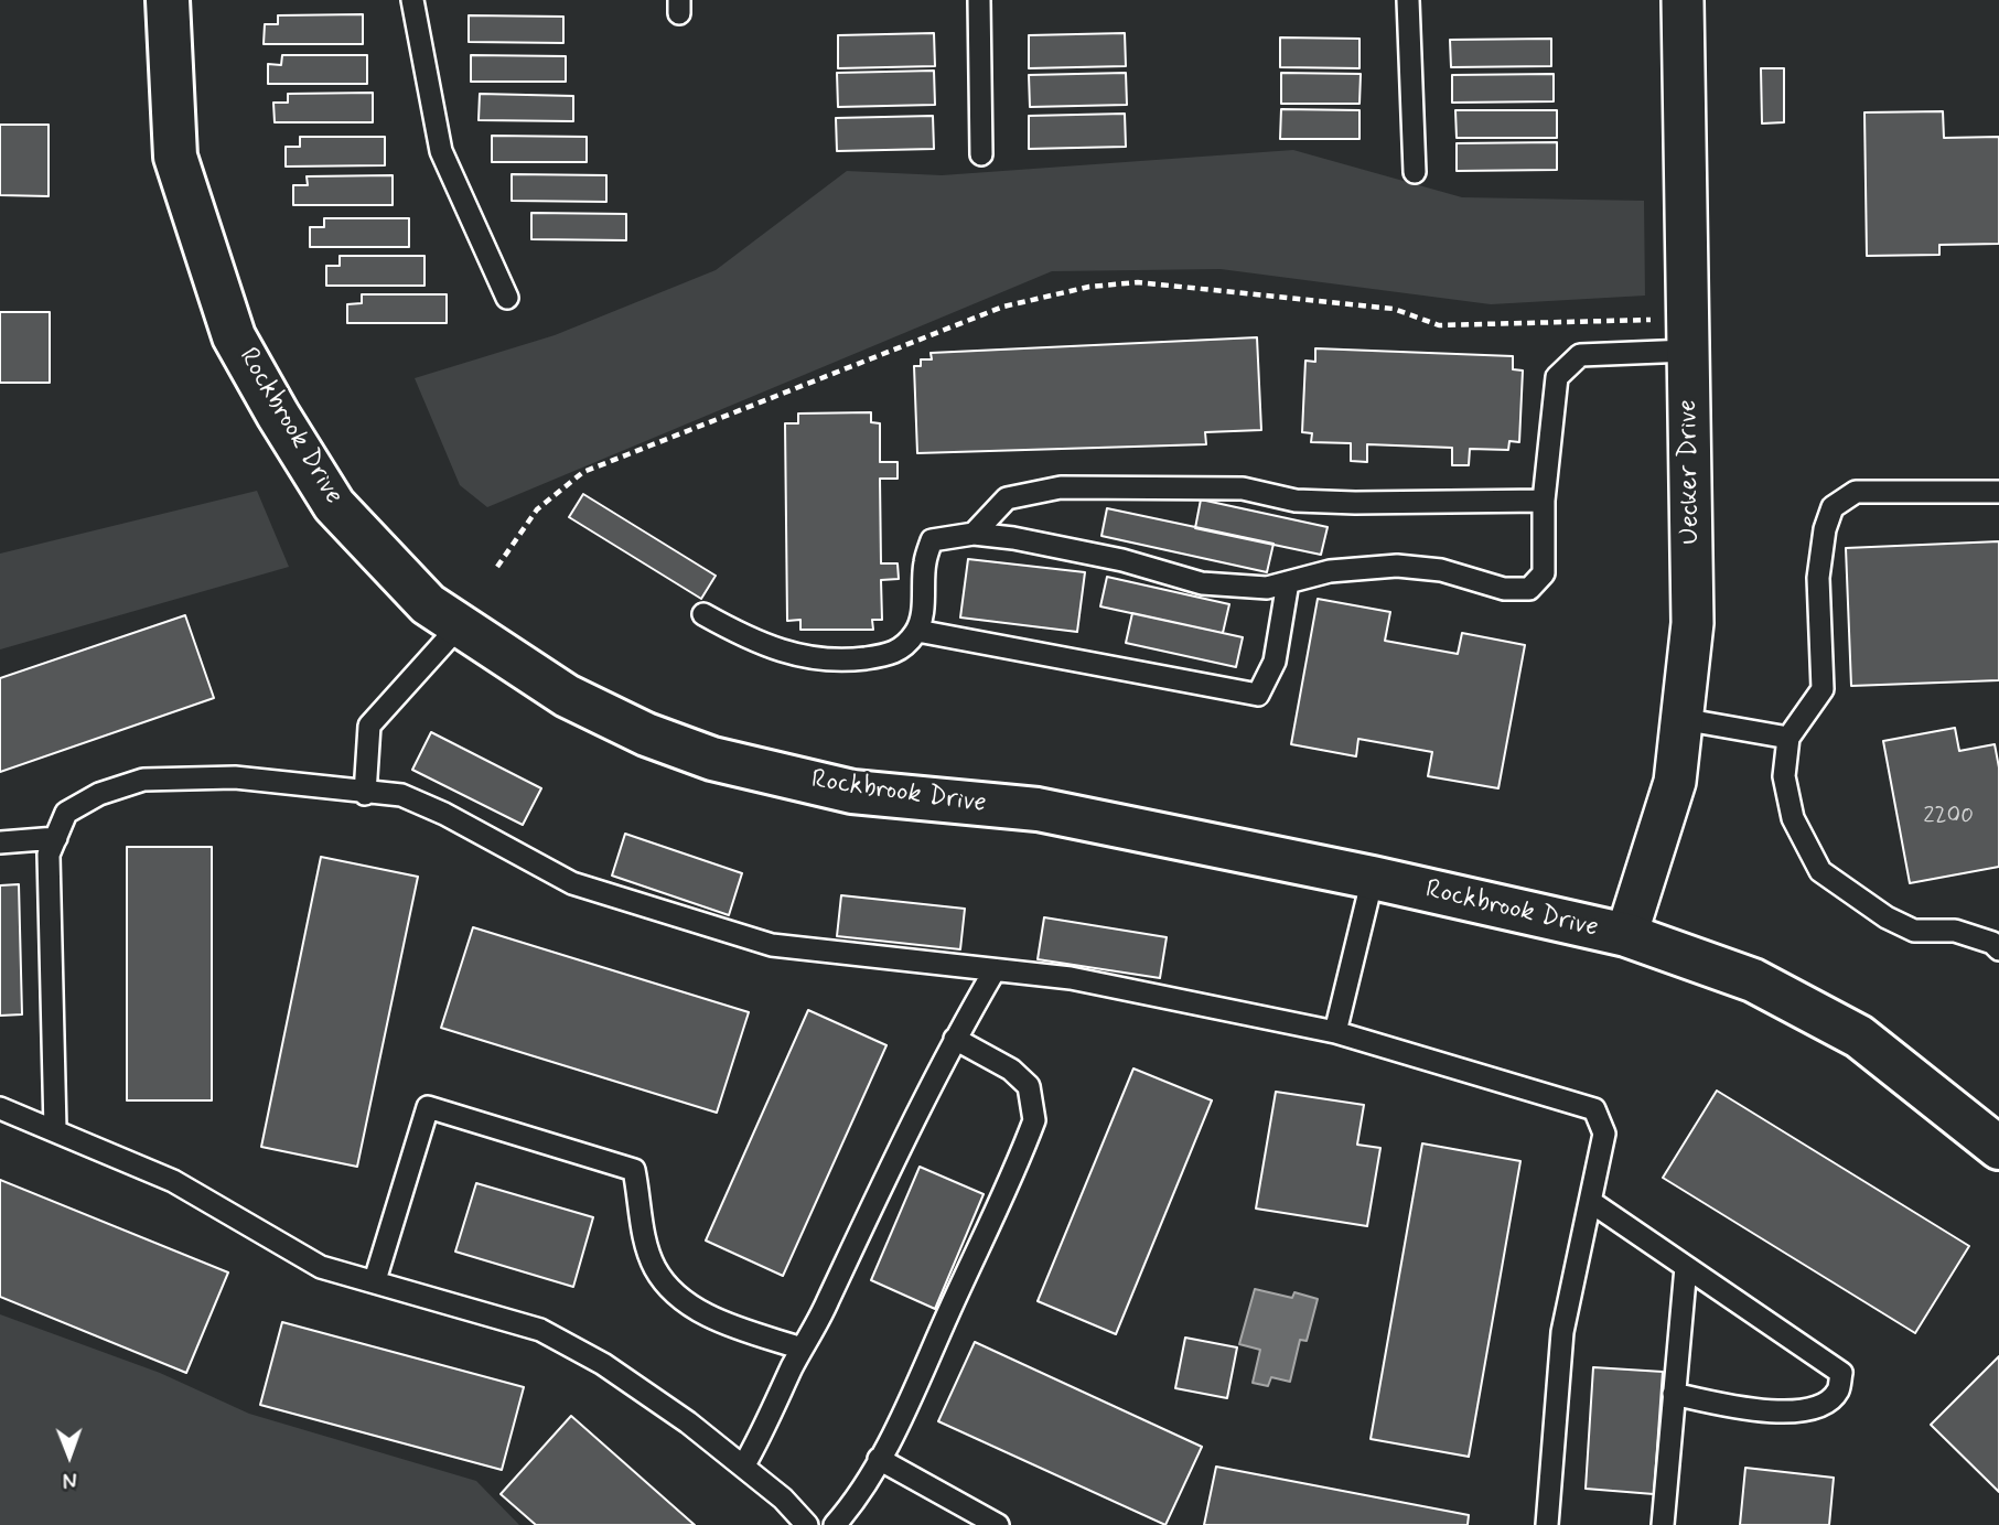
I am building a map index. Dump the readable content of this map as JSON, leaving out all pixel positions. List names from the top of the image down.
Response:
{
  "streets": {
    "street": ["Rockbrook Drive", "Uecker Drive"]
  },
  "crossings": [
    ["Rockbrook Drive", "Uecker Drive"]
  ],
  "house_numbers": ["2200"],
  "north": "bottom"
}
